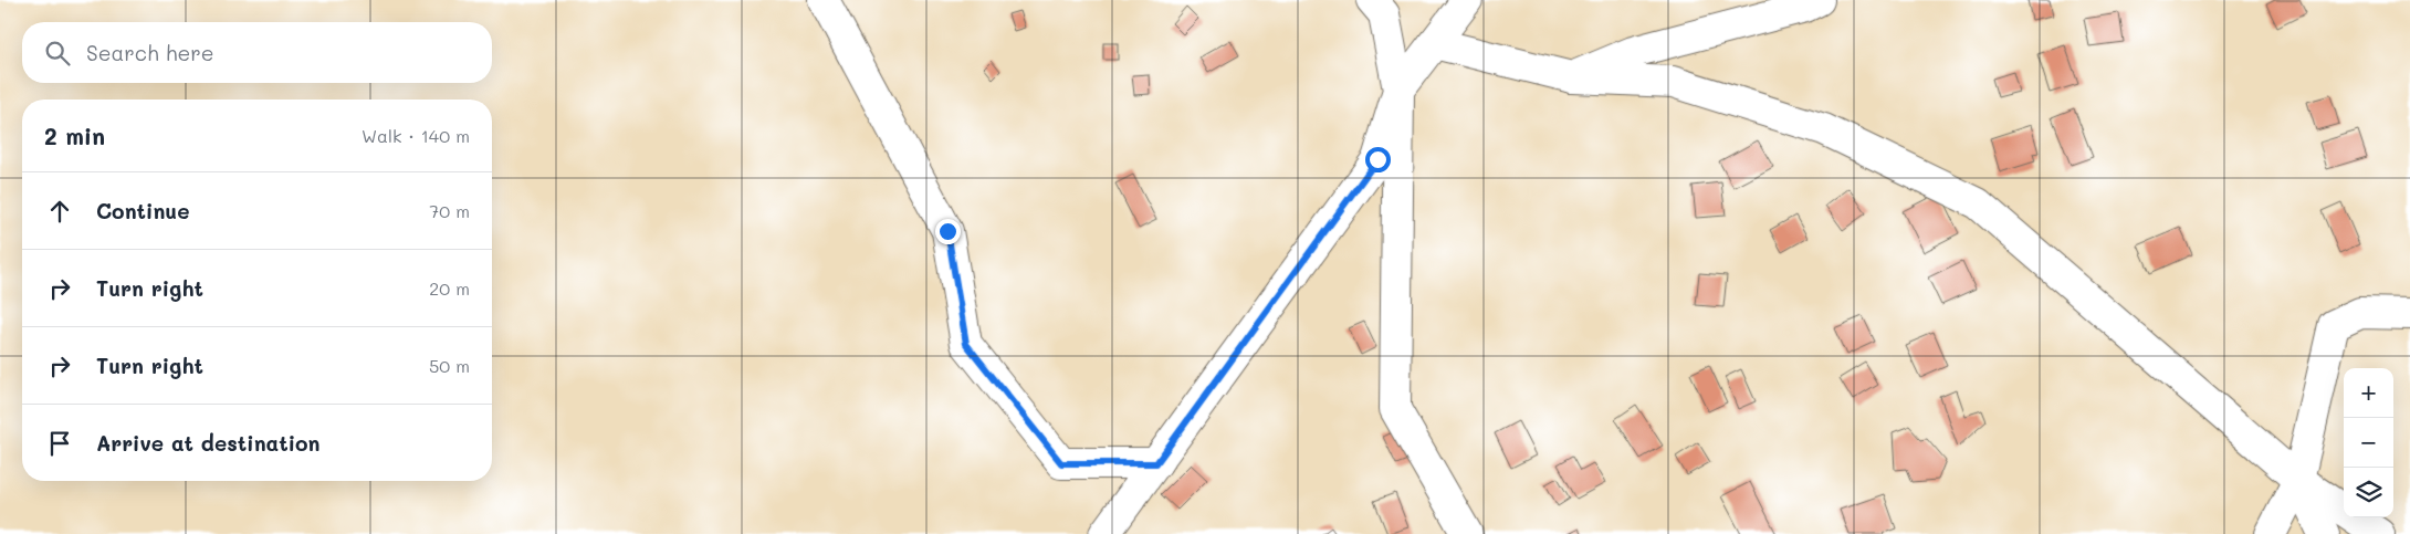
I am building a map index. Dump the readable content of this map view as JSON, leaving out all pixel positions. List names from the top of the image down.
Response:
{
  "page": {
    "search": "Search here",
    "heading": ["2 min", "Walk · 140 m"],
    "list": [
      ["Continue", "70 m"],
      ["Turn right", "20 m"],
      ["Turn right", "50 m"],
      "Arrive at destination"
    ],
    "map_buttons": ["+", "−"]
  }
}
